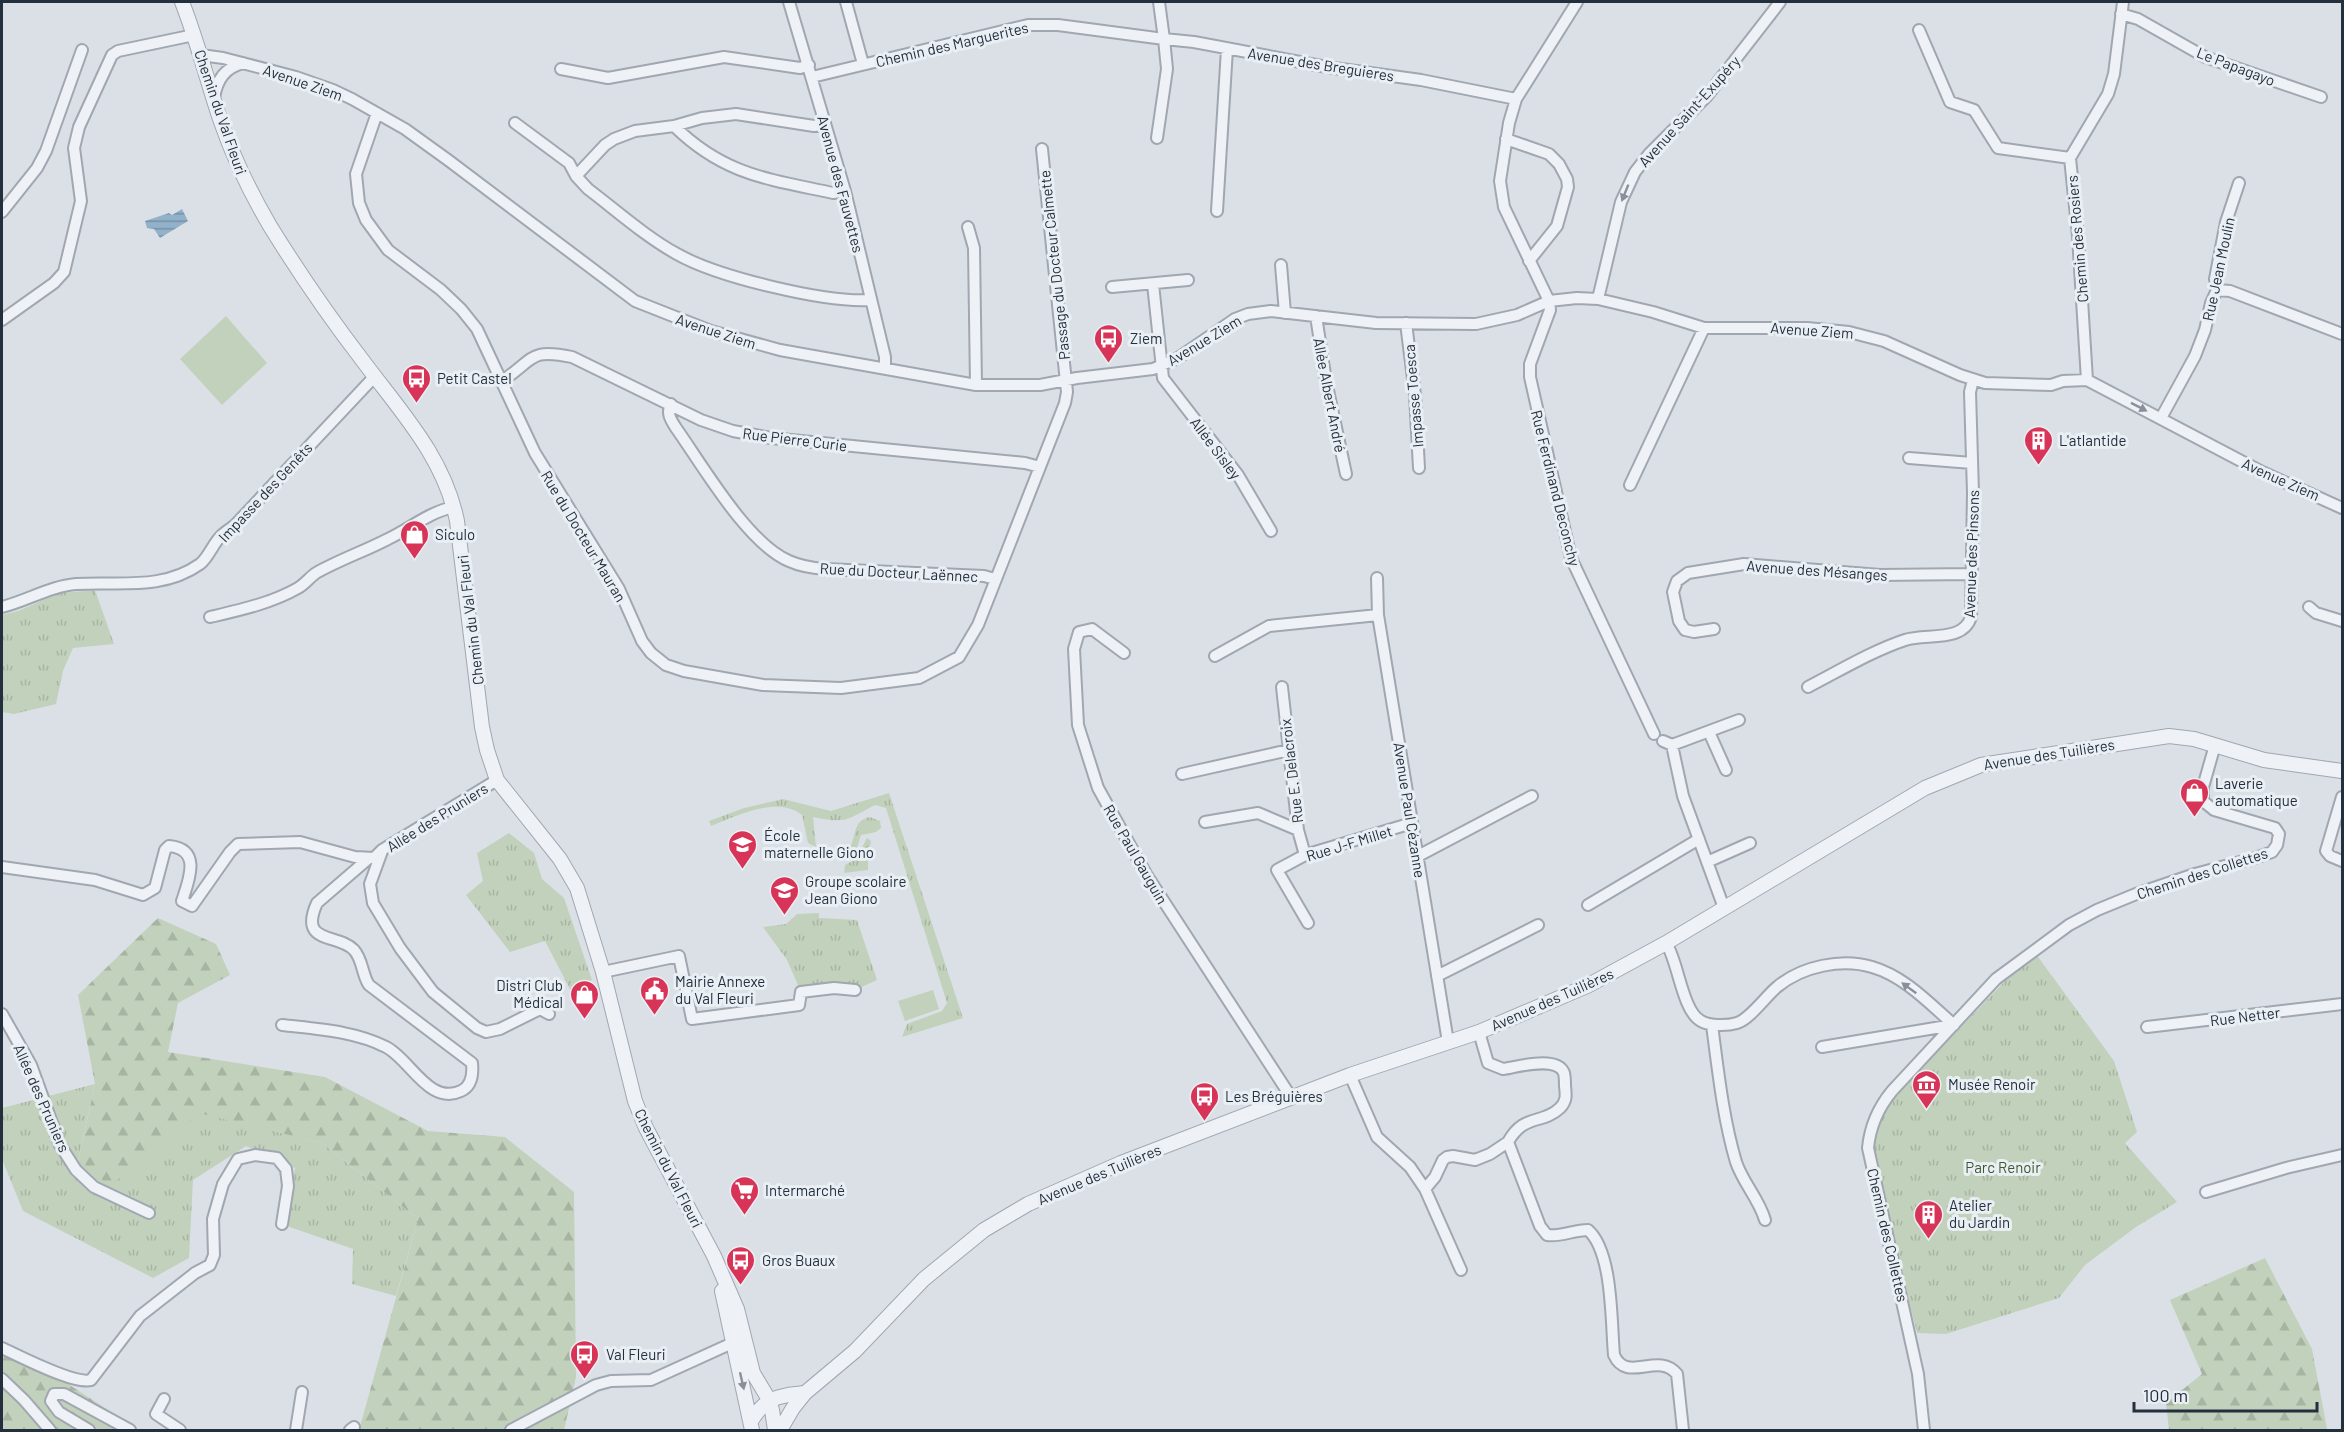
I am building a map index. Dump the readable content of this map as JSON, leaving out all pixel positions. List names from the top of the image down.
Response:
{
  "streets": {
    "street": [
      "Chemin des Marguerites",
      "Avenue des Breguieres",
      "Le Papagayo",
      "Avenue Ziem",
      "Avenue Saint-Exupéry",
      "Chemin du Val Fleuri",
      "Avenue des Fauvettes",
      "Chemin des Rosiers",
      "Passage du Docteur Calmette",
      "Rue Jean Moulin",
      "Allée Albert André",
      "Impasse Toesca",
      "Rue Pierre Curie",
      "Allée Sisley",
      "Rue Ferdinand Deconchy",
      "Impasse des Genêts",
      "Rue du Docteur Mauran",
      "Avenue des Pinsons",
      "Avenue des Mésanges",
      "Rue du Docteur Laënnec",
      "Avenue des Tuilières",
      "Rue E. Delacroix",
      "Avenue Paul Cézanne",
      "Allée des Pruniers",
      "Rue J-F Millet",
      "Rue Paul Gauguin",
      "Chemin des Collettes",
      "Rue Netter"
    ]
  },
  "crossings": [
    ["Chemin des Marguerites", "Avenue des Breguieres"],
    ["Chemin des Marguerites", "Avenue des Fauvettes"],
    ["Le Papagayo", "Chemin des Rosiers"],
    ["Avenue Ziem", "Avenue Saint-Exupéry"],
    ["Avenue Ziem", "Chemin du Val Fleuri"],
    ["Avenue Ziem", "Avenue des Fauvettes"],
    ["Avenue Ziem", "Chemin des Rosiers"],
    ["Avenue Ziem", "Passage du Docteur Calmette"],
    ["Avenue Ziem", "Rue Jean Moulin"],
    ["Avenue Ziem", "Allée Albert André"],
    ["Avenue Ziem", "Impasse Toesca"],
    ["Avenue Ziem", "Allée Sisley"],
    ["Avenue Ziem", "Rue Ferdinand Deconchy"],
    ["Avenue Ziem", "Rue du Docteur Mauran"],
    ["Avenue Ziem", "Avenue des Pinsons"],
    ["Chemin du Val Fleuri", "Impasse des Genêts"],
    ["Chemin du Val Fleuri", "Avenue des Tuilières"],
    ["Chemin du Val Fleuri", "Allée des Pruniers"],
    ["Passage du Docteur Calmette", "Rue du Docteur Mauran"],
    ["Rue Pierre Curie", "Rue du Docteur Mauran"],
    ["Rue Pierre Curie", "Rue du Docteur Laënnec"],
    ["Rue Ferdinand Deconchy", "Avenue des Tuilières"],
    ["Rue du Docteur Mauran", "Rue du Docteur Laënnec"],
    ["Avenue des Pinsons", "Avenue des Mésanges"],
    ["Avenue des Tuilières", "Avenue Paul Cézanne"],
    ["Avenue des Tuilières", "Rue Paul Gauguin"],
    ["Avenue des Tuilières", "Chemin des Collettes"],
    ["Rue E. Delacroix", "Rue J-F Millet"],
    ["Avenue Paul Cézanne", "Rue J-F Millet"]
  ],
  "one_way": ["Avenue Saint-Exupéry"],
  "parks": ["Parc Renoir"],
  "places": {
    "bus stop": [
      "Ziem",
      "Petit Castel",
      "Les Bréguières",
      "Gros Buaux",
      "Val Fleuri"
    ],
    "building": ["L'atlantide", "Atelier du Jardin"],
    "shop": ["Siculo", "Laverie automatique", "Distri Club Médical"],
    "school or university": ["École maternelle Giono", "Groupe scolaire Jean Giono"],
    "public building": ["Mairie Annexe du Val Fleuri"],
    "museum": ["Musée Renoir"],
    "supermarket": ["Intermarché"]
  },
  "scale_bar": "100 m"
}
